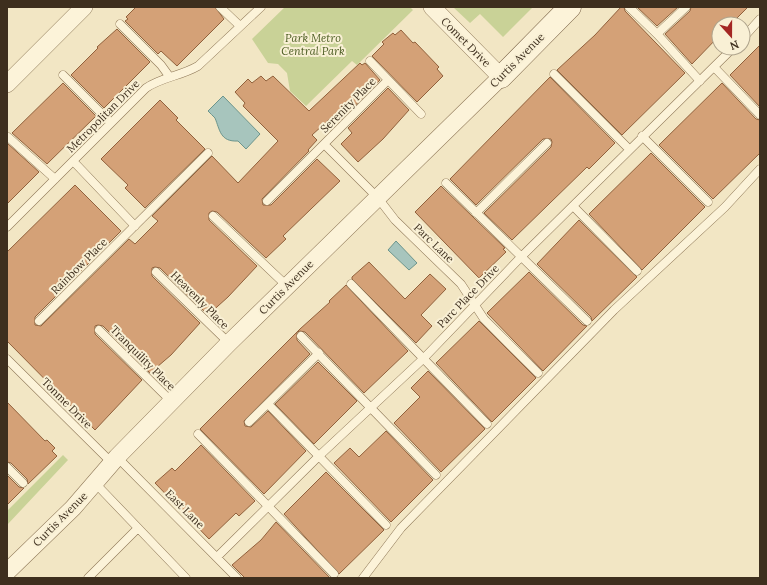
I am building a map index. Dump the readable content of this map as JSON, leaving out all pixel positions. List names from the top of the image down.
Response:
{
  "streets": {
    "street": ["Comet Drive", "Curtis Avenue"],
    "lane": [
      "Serenity Place",
      "Metropolitan Drive",
      "Parc Lane",
      "Rainbow Place",
      "Parc Place Drive",
      "Heavenly Place",
      "Tranquility Place",
      "Tonme Drive",
      "East Lane"
    ]
  },
  "crossings": [
    ["Comet Drive", "Curtis Avenue"],
    ["Curtis Avenue", "Serenity Place"],
    ["Curtis Avenue", "Parc Lane"],
    ["Curtis Avenue", "Heavenly Place"],
    ["Curtis Avenue", "Tranquility Place"],
    ["Curtis Avenue", "Tonme Drive"],
    ["Curtis Avenue", "East Lane"],
    ["Serenity Place", "Parc Lane"],
    ["Parc Lane", "Parc Place Drive"],
    ["Parc Place Drive", "East Lane"],
    ["Tonme Drive", "East Lane"]
  ],
  "parks": ["Park Metro Central Park"],
  "north": "bottom"
}
